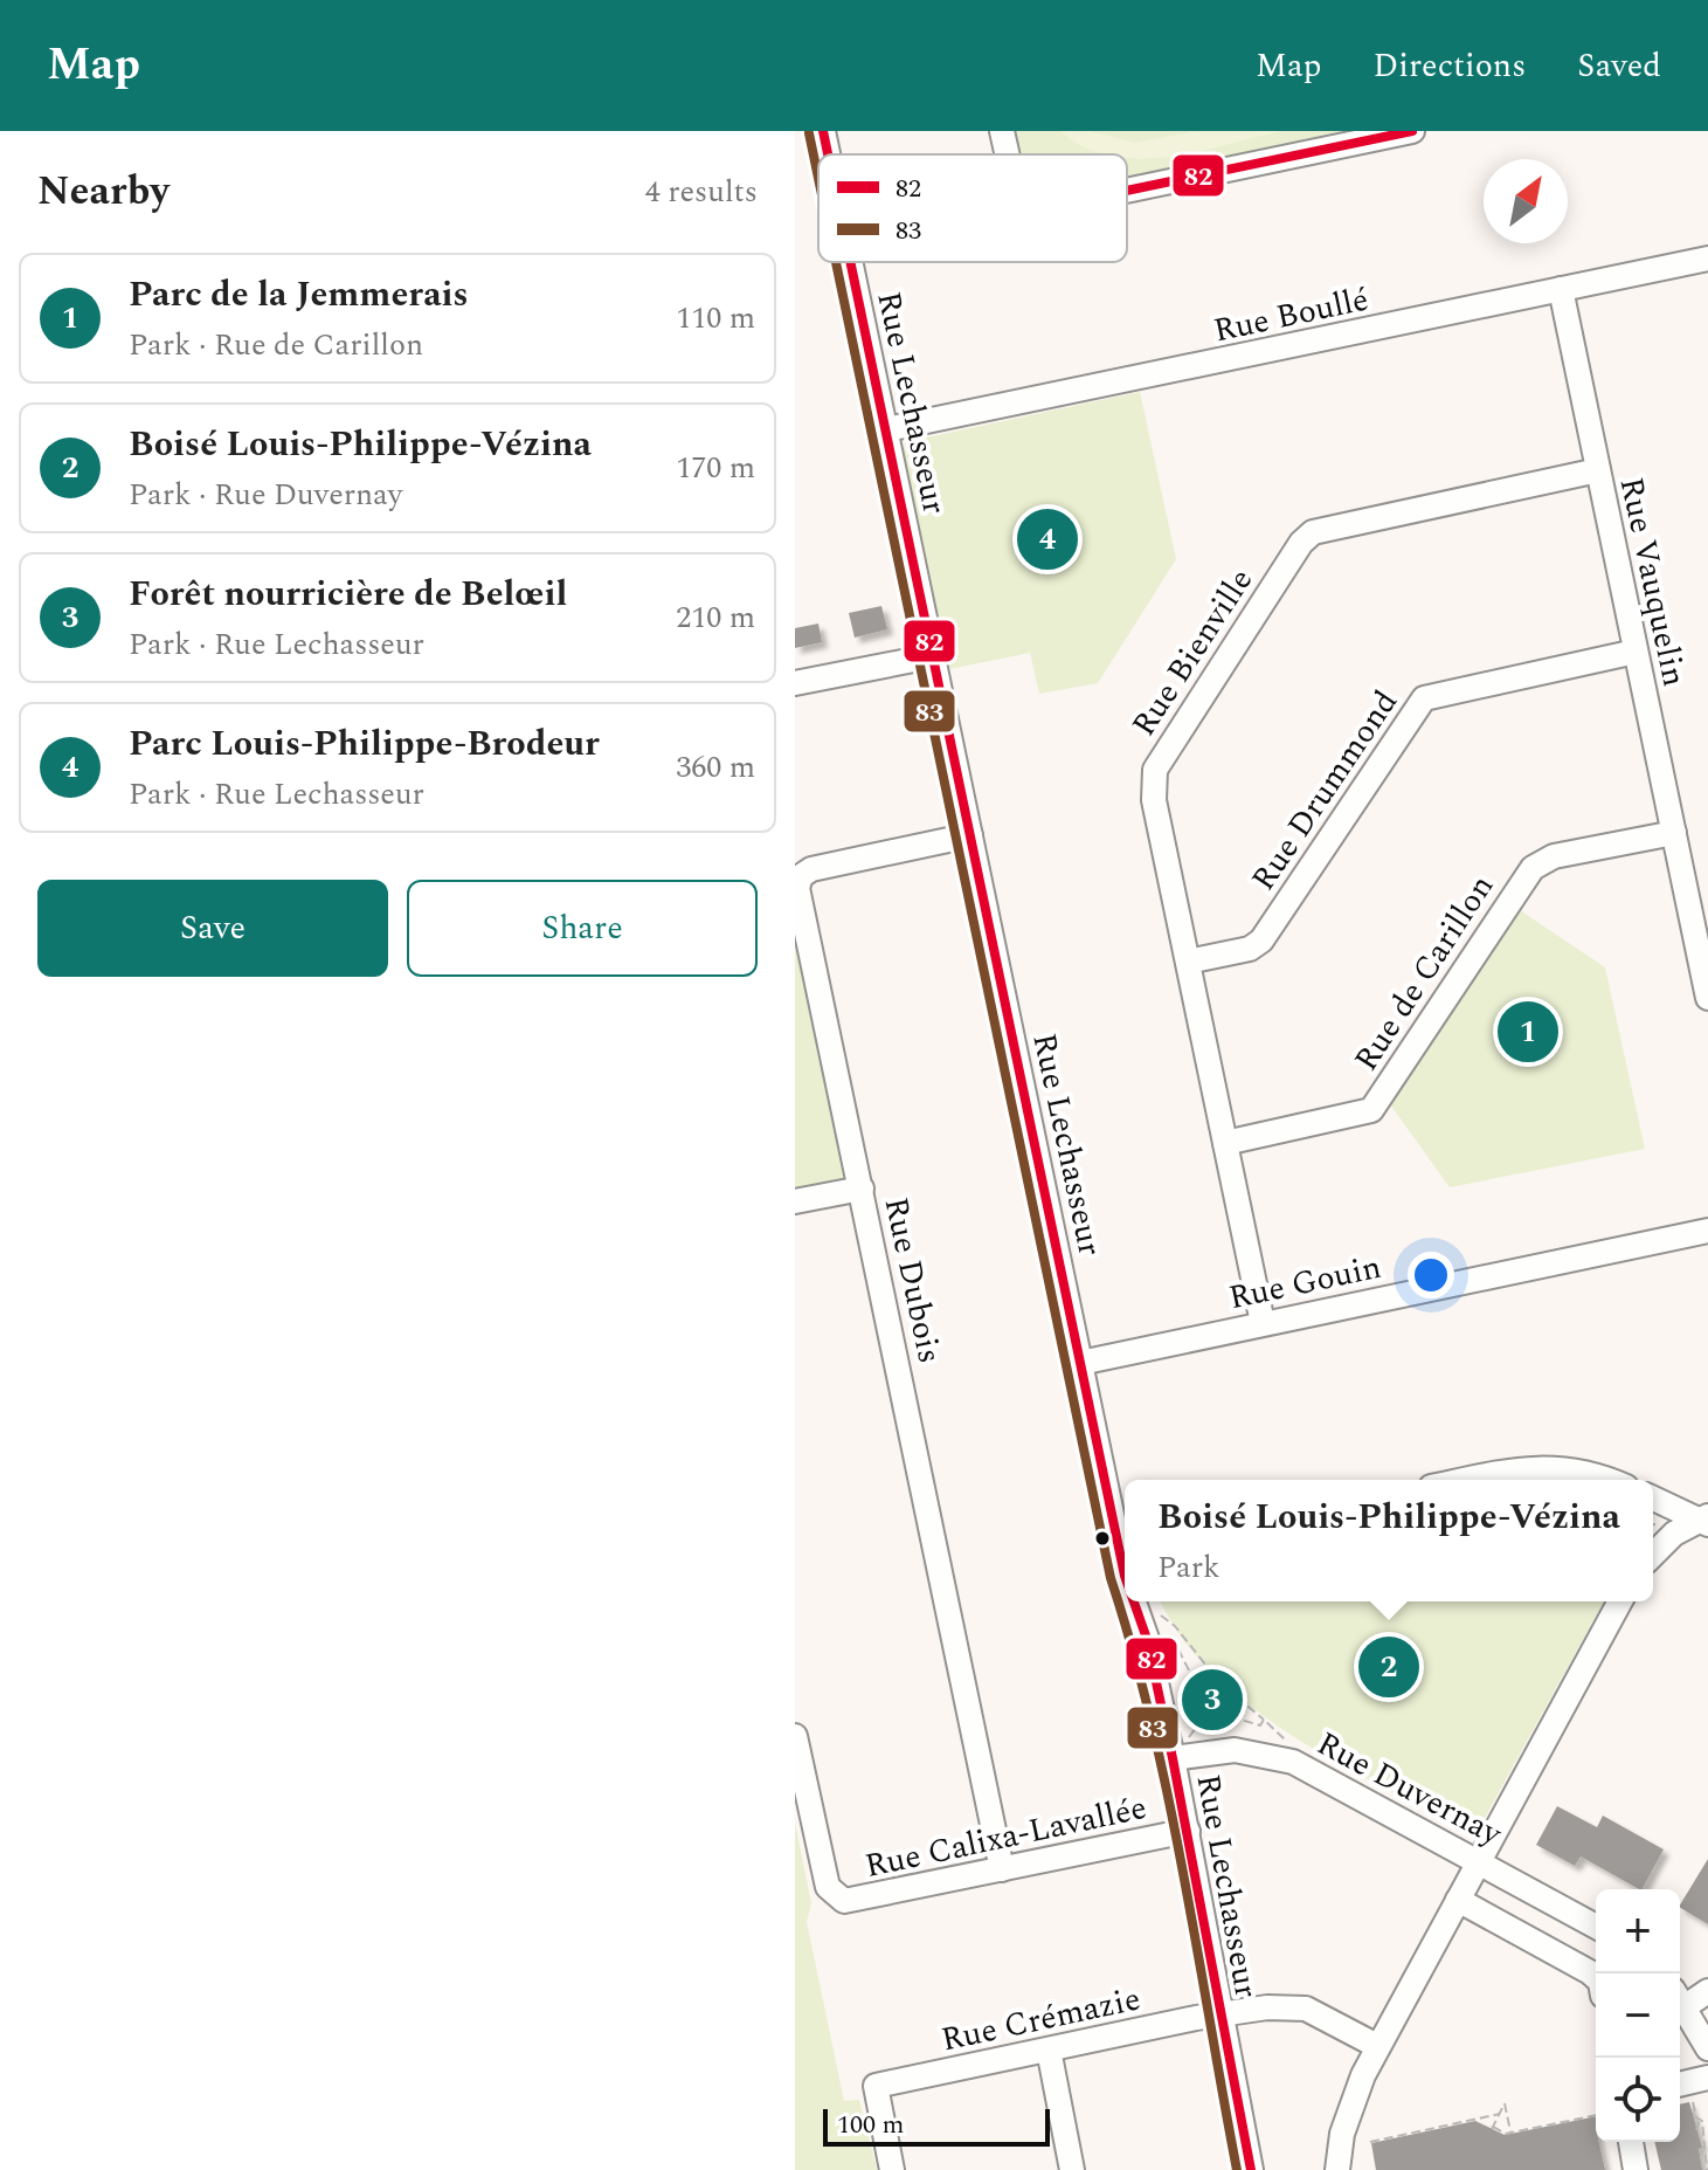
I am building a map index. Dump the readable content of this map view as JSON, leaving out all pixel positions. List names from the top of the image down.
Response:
{
  "streets": {
    "street": [
      "Rue Boullé",
      "Rue Lechasseur",
      "Rue Vauquelin",
      "Rue Bienville",
      "Rue Drummond",
      "Rue de Carillon",
      "Rue Dubois",
      "Rue Gouin",
      "Rue Duvernay",
      "Rue Calixa-Lavallée",
      "Rue Crémazie"
    ]
  },
  "crossings": [
    ["Rue Boullé", "Rue Lechasseur"],
    ["Rue Boullé", "Rue Vauquelin"],
    ["Rue Lechasseur", "Rue Dubois"],
    ["Rue Lechasseur", "Rue Gouin"],
    ["Rue Lechasseur", "Rue Duvernay"],
    ["Rue Lechasseur", "Rue Calixa-Lavallée"],
    ["Rue Lechasseur", "Rue Crémazie"],
    ["Rue Vauquelin", "Rue Bienville"],
    ["Rue Vauquelin", "Rue Drummond"],
    ["Rue Vauquelin", "Rue de Carillon"],
    ["Rue Bienville", "Rue Drummond"],
    ["Rue Bienville", "Rue de Carillon"],
    ["Rue Bienville", "Rue Gouin"],
    ["Rue Dubois", "Rue Calixa-Lavallée"]
  ],
  "lines": ["transit line 82", "transit line 83"],
  "legend": ["82", "83"],
  "scale_bar": "100 m",
  "north": "top right",
  "page": {
    "header": "Map",
    "nav": ["Map", "Directions", "Saved"],
    "heading": ["Nearby", "4 results"],
    "list": [
      {
        "mark": "1",
        "name": "Parc de la Jemmerais",
        "note": "Park · Rue de Carillon",
        "value": "110 m"
      },
      {
        "mark": "2",
        "name": "Boisé Louis-Philippe-Vézina",
        "note": "Park · Rue Duvernay",
        "value": "170 m"
      },
      {
        "mark": "3",
        "name": "Forêt nourricière de Belœil",
        "note": "Park · Rue Lechasseur",
        "value": "210 m"
      },
      {
        "mark": "4",
        "name": "Parc Louis-Philippe-Brodeur",
        "note": "Park · Rue Lechasseur",
        "value": "360 m"
      }
    ],
    "pins": [
      "4",
      "1",
      "2",
      "3"
    ],
    "buttons": ["Save", "Share"],
    "popup": ["Boisé Louis-Philippe-Vézina", "Park"],
    "map_buttons": ["+", "−"],
    "scale": "100 m"
  }
}
